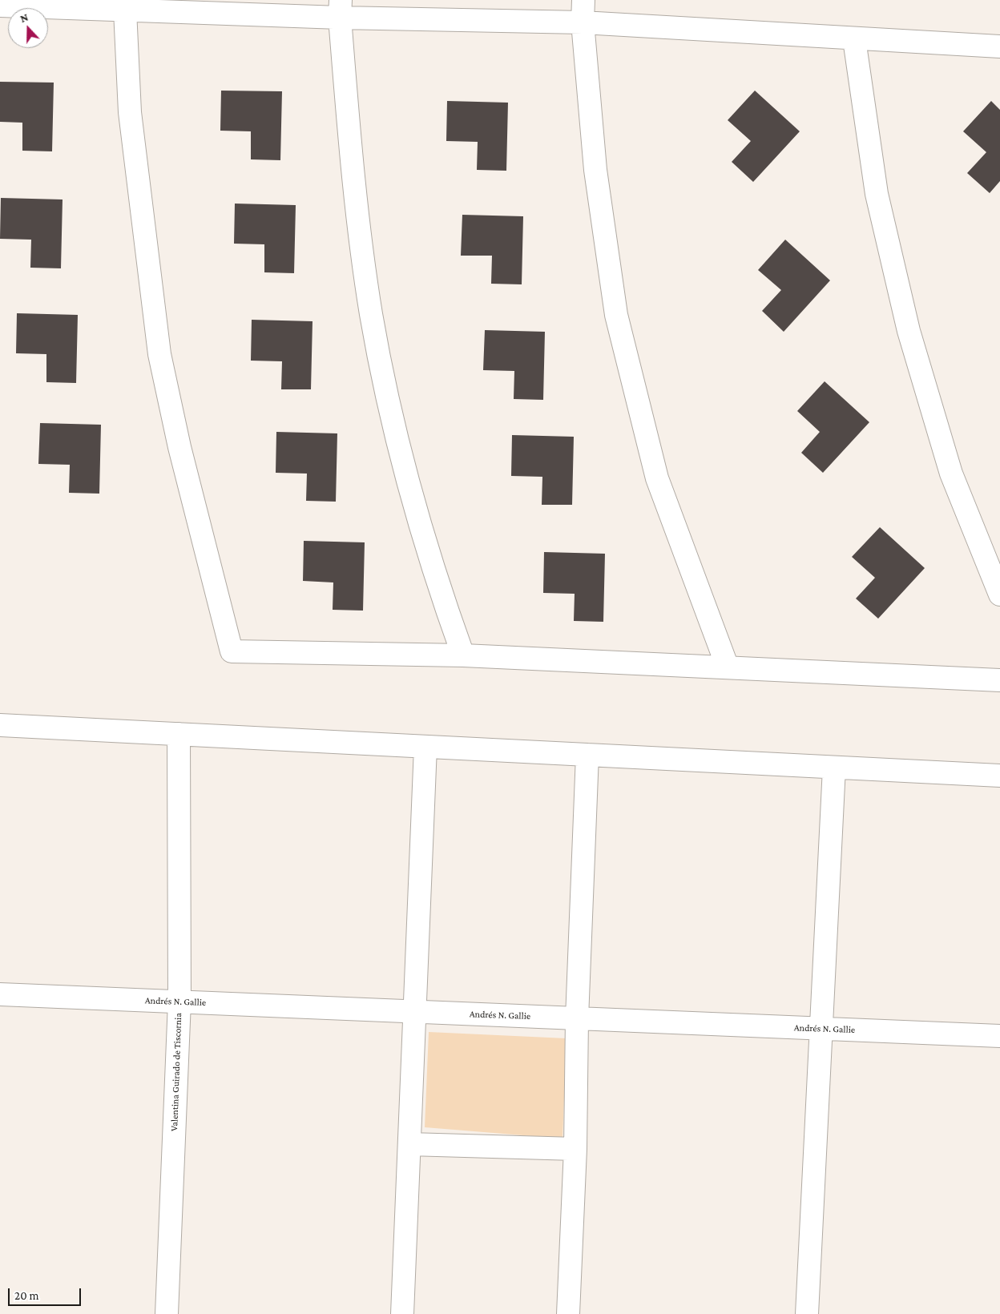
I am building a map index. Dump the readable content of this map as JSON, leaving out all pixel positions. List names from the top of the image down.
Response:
{
  "streets": {
    "street": ["Andrés N. Gallie", "Valentina Guirado de Tiscornia"]
  },
  "crossings": [
    ["Andrés N. Gallie", "Valentina Guirado de Tiscornia"]
  ],
  "scale_bar": "20 m",
  "north": "top"
}
